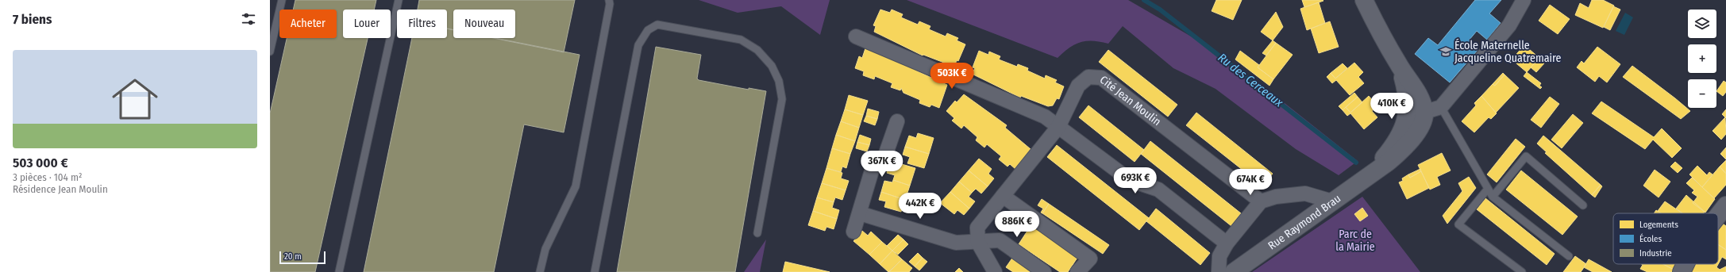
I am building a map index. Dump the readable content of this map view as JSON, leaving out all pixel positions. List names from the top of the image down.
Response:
{
  "streets": {
    "street": ["Cité Jean Moulin", "Rue Raymond Brau"]
  },
  "water": ["Ru des Cerceaux"],
  "parks": ["Parc de la Mairie"],
  "places": {
    "school or university": ["École Maternelle Jacqueline Quatremaire"]
  },
  "legend": ["Logements", "Écoles", "Industrie"],
  "scale_bar": "20 m",
  "page": {
    "heading": "7 biens",
    "map_buttons": ["+", "−"],
    "chip": [
      "Acheter",
      "Louer",
      "Filtres",
      "Nouveau"
    ],
    "list": [
      {
        "name": "503 000 €",
        "note": "3 pièces · 104 m² · Résidence Jean Moulin"
      }
    ],
    "price": [
      "503K €",
      "410K €",
      "367K €",
      "693K €",
      "674K €",
      "442K €",
      "886K €"
    ],
    "scale": "20 m"
  }
}
